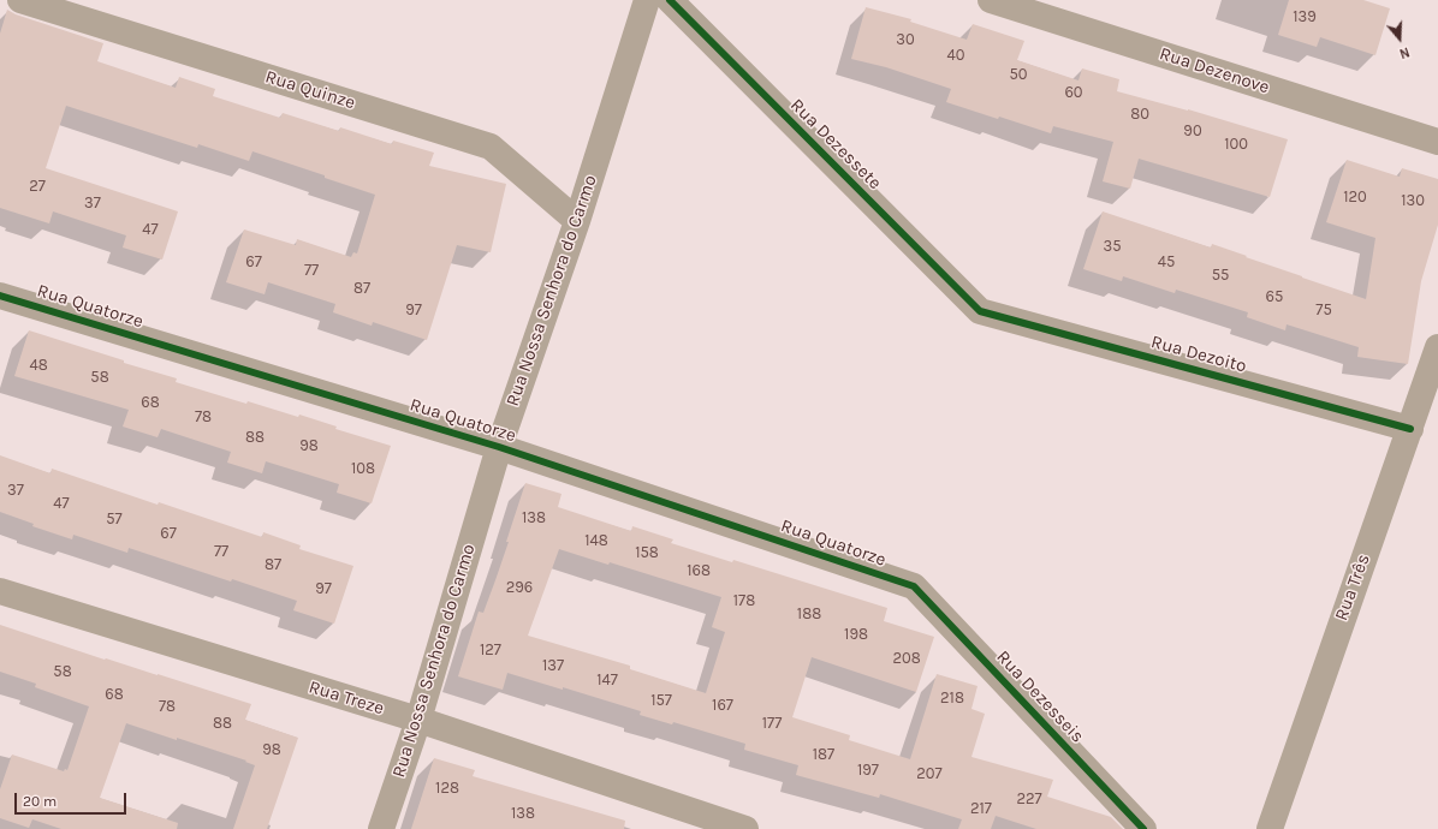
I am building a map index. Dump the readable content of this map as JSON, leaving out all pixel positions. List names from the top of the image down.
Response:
{
  "streets": {
    "street": [
      "Rua Dezenove",
      "Rua Quinze",
      "Rua Dezessete",
      "Rua Nossa Senhora do Carmo",
      "Rua Quatorze",
      "Rua Dezoito",
      "Rua Três",
      "Rua Dezesseis",
      "Rua Treze"
    ]
  },
  "crossings": [
    ["Rua Quinze", "Rua Nossa Senhora do Carmo"],
    ["Rua Dezessete", "Rua Dezoito"],
    ["Rua Nossa Senhora do Carmo", "Rua Quatorze"],
    ["Rua Nossa Senhora do Carmo", "Rua Treze"],
    ["Rua Quatorze", "Rua Dezesseis"],
    ["Rua Dezoito", "Rua Três"]
  ],
  "house_numbers": [
    "139",
    "30",
    "40",
    "50",
    "60",
    "80",
    "90",
    "100",
    "27",
    "120",
    "130",
    "37",
    "47",
    "35",
    "67",
    "45",
    "77",
    "55",
    "87",
    "65",
    "97",
    "75",
    "48",
    "58",
    "68",
    "78",
    "88",
    "98",
    "108",
    "37",
    "47",
    "138",
    "57",
    "67",
    "148",
    "77",
    "158",
    "87",
    "168",
    "296",
    "97",
    "178",
    "188",
    "198",
    "127",
    "208",
    "137",
    "58",
    "147",
    "68",
    "218",
    "157",
    "167",
    "78",
    "88",
    "177",
    "98",
    "187",
    "197",
    "207",
    "128",
    "227",
    "217",
    "138"
  ],
  "scale_bar": "20 m",
  "north": "bottom"
}
